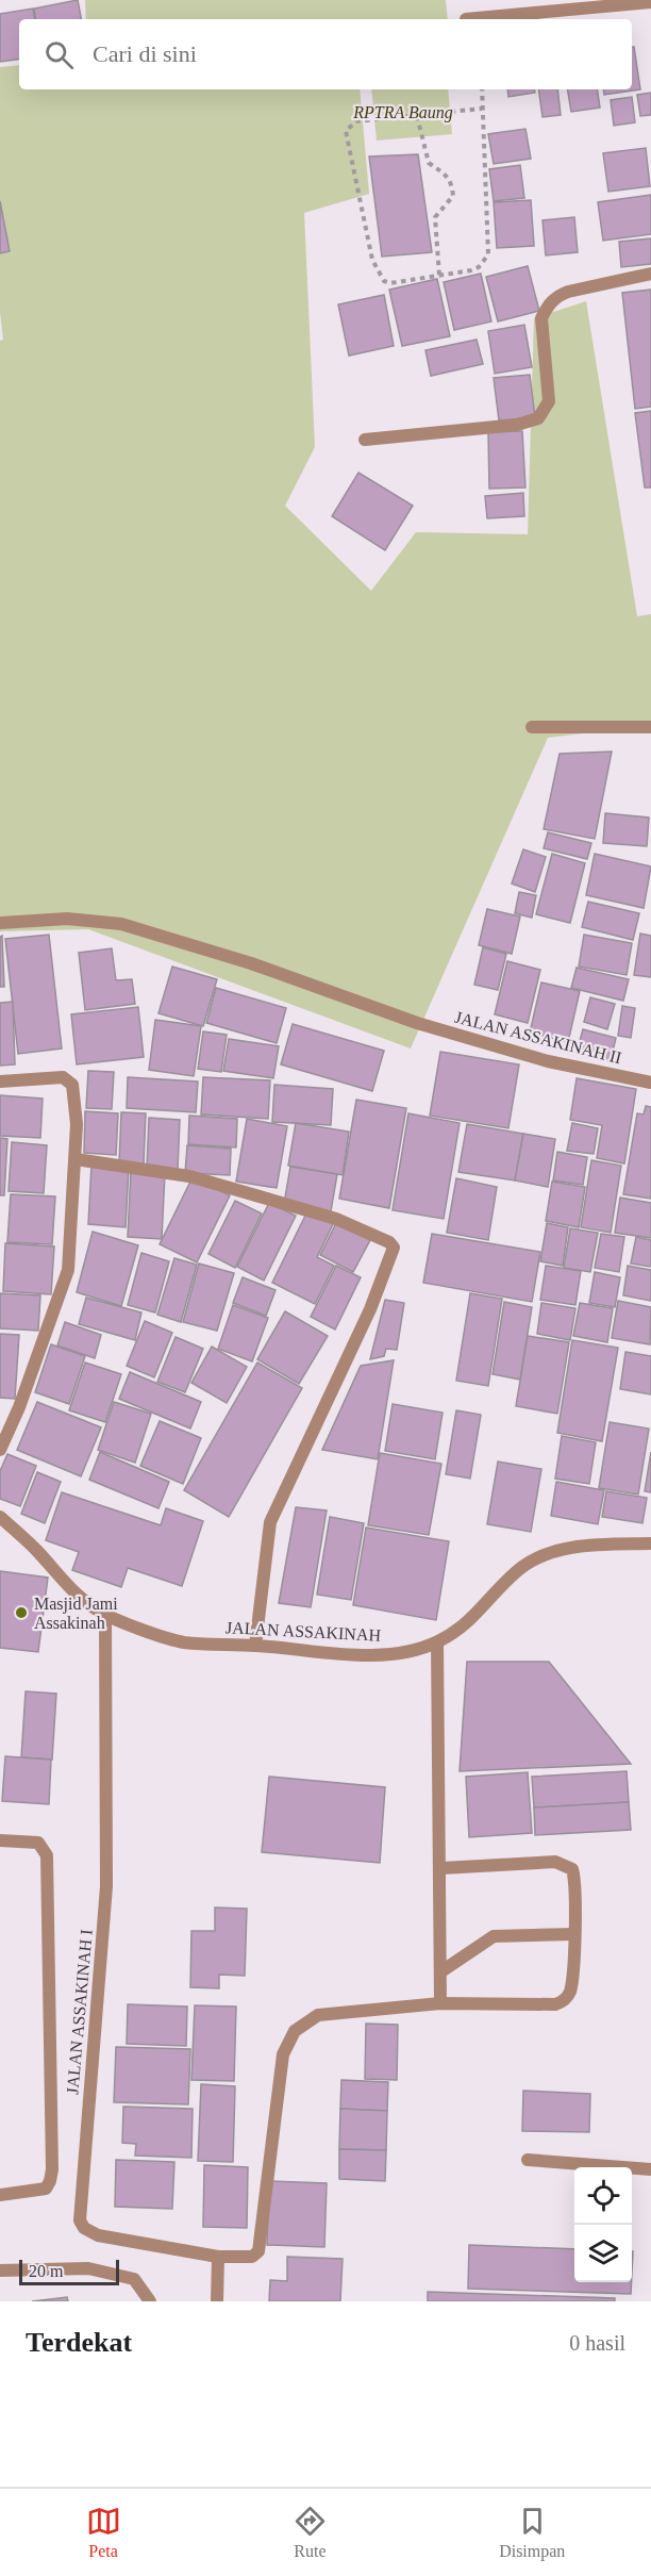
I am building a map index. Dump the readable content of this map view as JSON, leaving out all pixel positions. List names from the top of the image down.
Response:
{
  "streets": {
    "street": ["JALAN ASSAKINAH II", "JALAN ASSAKINAH", "JALAN ASSAKINAH I"]
  },
  "crossings": [
    ["JALAN ASSAKINAH", "JALAN ASSAKINAH I"]
  ],
  "parks": ["RPTRA Baung"],
  "places": ["Masjid Jami Assakinah"],
  "scale_bar": "20 m",
  "page": {
    "search": "Cari di sini",
    "scale": "20 m",
    "heading": ["Terdekat", "0 hasil"],
    "nav": ["Peta", "Rute", "Disimpan"]
  }
}
